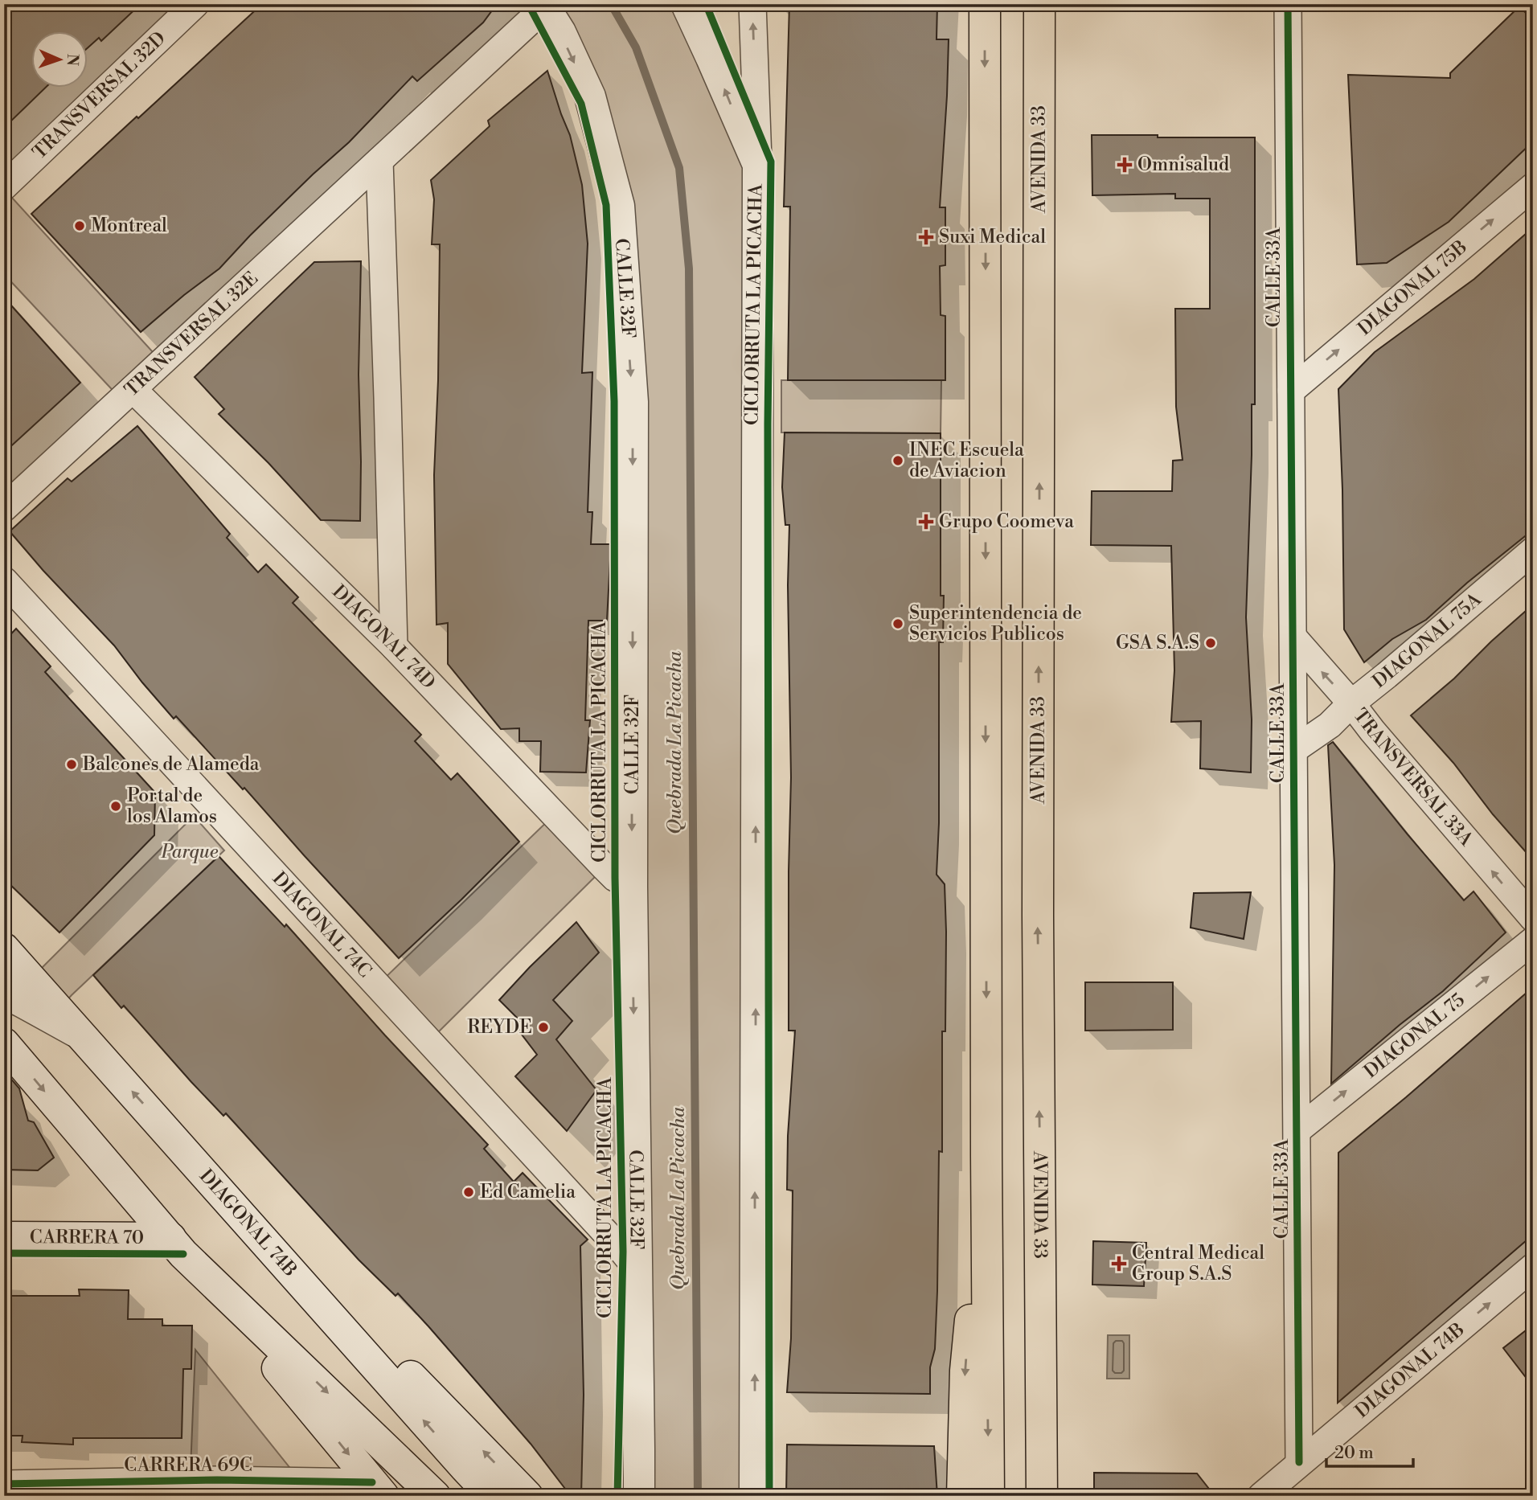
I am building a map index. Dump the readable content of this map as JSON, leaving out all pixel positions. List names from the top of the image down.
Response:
{
  "streets": {
    "main road": ["AVENIDA 33"],
    "street": [
      "TRANSVERSAL 32D",
      "CALLE 33A",
      "CALLE 32F",
      "DIAGONAL 75B",
      "TRANSVERSAL 32E",
      "DIAGONAL 74D",
      "DIAGONAL 75A",
      "TRANSVERSAL 33A",
      "DIAGONAL 74C",
      "DIAGONAL 75",
      "DIAGONAL 74B",
      "CARRERA 70",
      "CARRERA 69C"
    ],
    "cycle path": ["CICLORRUTA LA PICACHA"]
  },
  "crossings": [
    ["CALLE 33A", "DIAGONAL 75B"],
    ["CALLE 33A", "DIAGONAL 75A"],
    ["CALLE 33A", "TRANSVERSAL 33A"],
    ["CALLE 33A", "DIAGONAL 75"],
    ["CALLE 33A", "DIAGONAL 74B"],
    ["CALLE 32F", "TRANSVERSAL 32E"],
    ["CALLE 32F", "DIAGONAL 74D"],
    ["CALLE 32F", "DIAGONAL 74C"],
    ["TRANSVERSAL 32E", "DIAGONAL 74D"],
    ["DIAGONAL 75A", "TRANSVERSAL 33A"]
  ],
  "one_way": ["DIAGONAL 75B", "TRANSVERSAL 33A", "DIAGONAL 75"],
  "water": ["Quebrada La Picacha"],
  "parks": ["Parque"],
  "places": {
    "health": [
      "Omnisalud",
      "Suxi Medical",
      "Grupo Coomeva",
      "Central Medical Group S.A.S"
    ],
    "other": [
      "Montreal",
      "INEC Escuela de Aviacion",
      "Superintendencia de Servicios Publicos",
      "GSA S.A.S",
      "Balcones de Alameda",
      "Portal de los Alamos",
      "REYDE",
      "Ed Camelia"
    ]
  },
  "scale_bar": "20 m",
  "north": "right"
}
